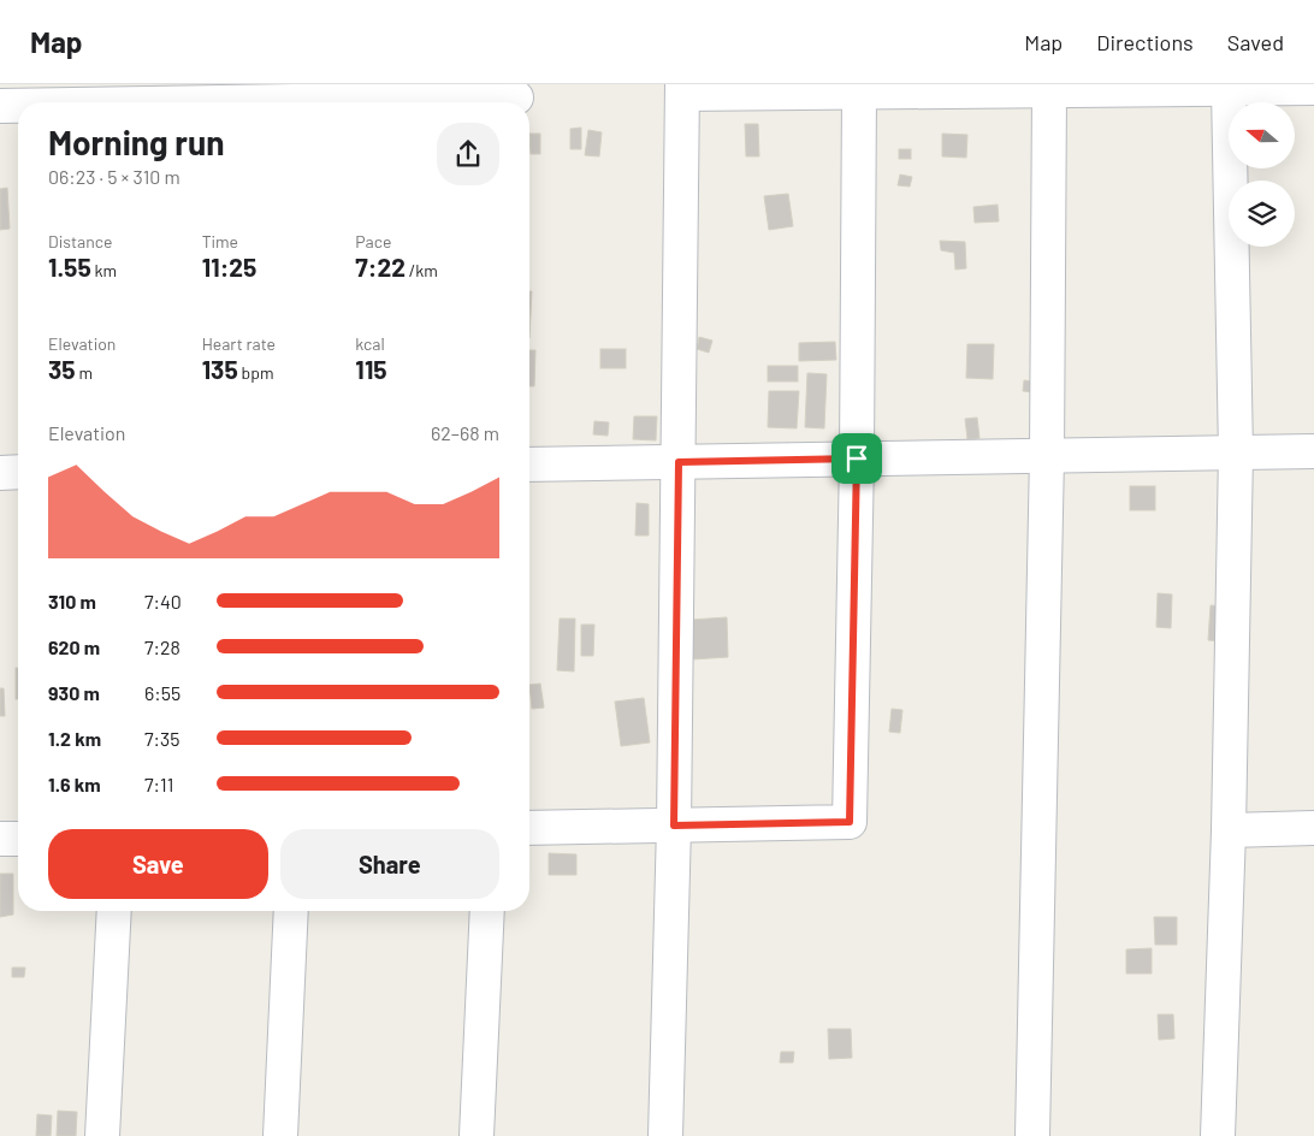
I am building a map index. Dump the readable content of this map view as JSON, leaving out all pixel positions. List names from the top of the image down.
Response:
{
  "north": "left",
  "page": {
    "header": "Map",
    "nav": ["Map", "Directions", "Saved"],
    "heading": ["Morning run", "06:23 · 5 × 310 m"],
    "stats": [
      ["Distance", "1.55 km"],
      ["Time", "11:25"],
      ["Pace", "7:22 /km"],
      ["Elevation", "35 m"],
      ["Heart rate", "135 bpm"],
      ["kcal", "115"]
    ],
    "chart": ["Elevation", "62–68 m"],
    "list": [
      {
        "name": "310 m",
        "note": "7:40"
      },
      {
        "name": "620 m",
        "note": "7:28"
      },
      {
        "name": "930 m",
        "note": "6:55"
      },
      {
        "name": "1.2 km",
        "note": "7:35"
      },
      {
        "name": "1.6 km",
        "note": "7:11"
      }
    ],
    "buttons": ["Save", "Share"]
  }
}
